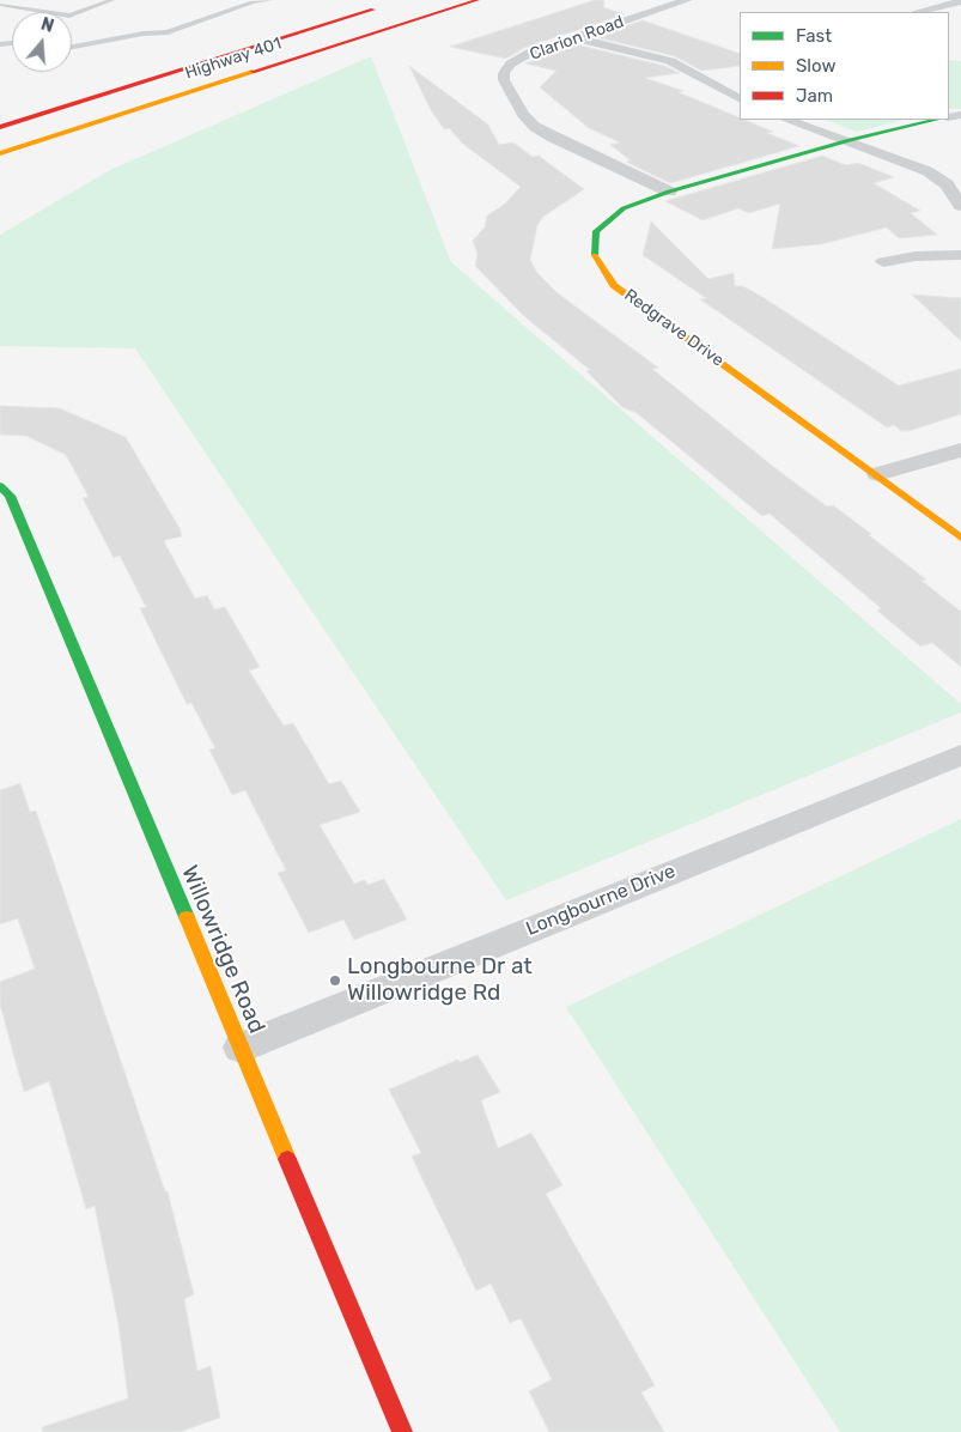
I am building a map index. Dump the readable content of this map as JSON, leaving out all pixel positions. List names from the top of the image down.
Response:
{
  "streets": {
    "main road": ["Highway 401", "Redgrave Drive", "Willowridge Road"],
    "street": ["Clarion Road", "Longbourne Drive"]
  },
  "crossings": [
    ["Clarion Road", "Redgrave Drive"],
    ["Longbourne Drive", "Willowridge Road"]
  ],
  "places": ["Longbourne Dr at Willowridge Rd"],
  "legend": ["Fast", "Slow", "Jam"],
  "north": "top"
}
